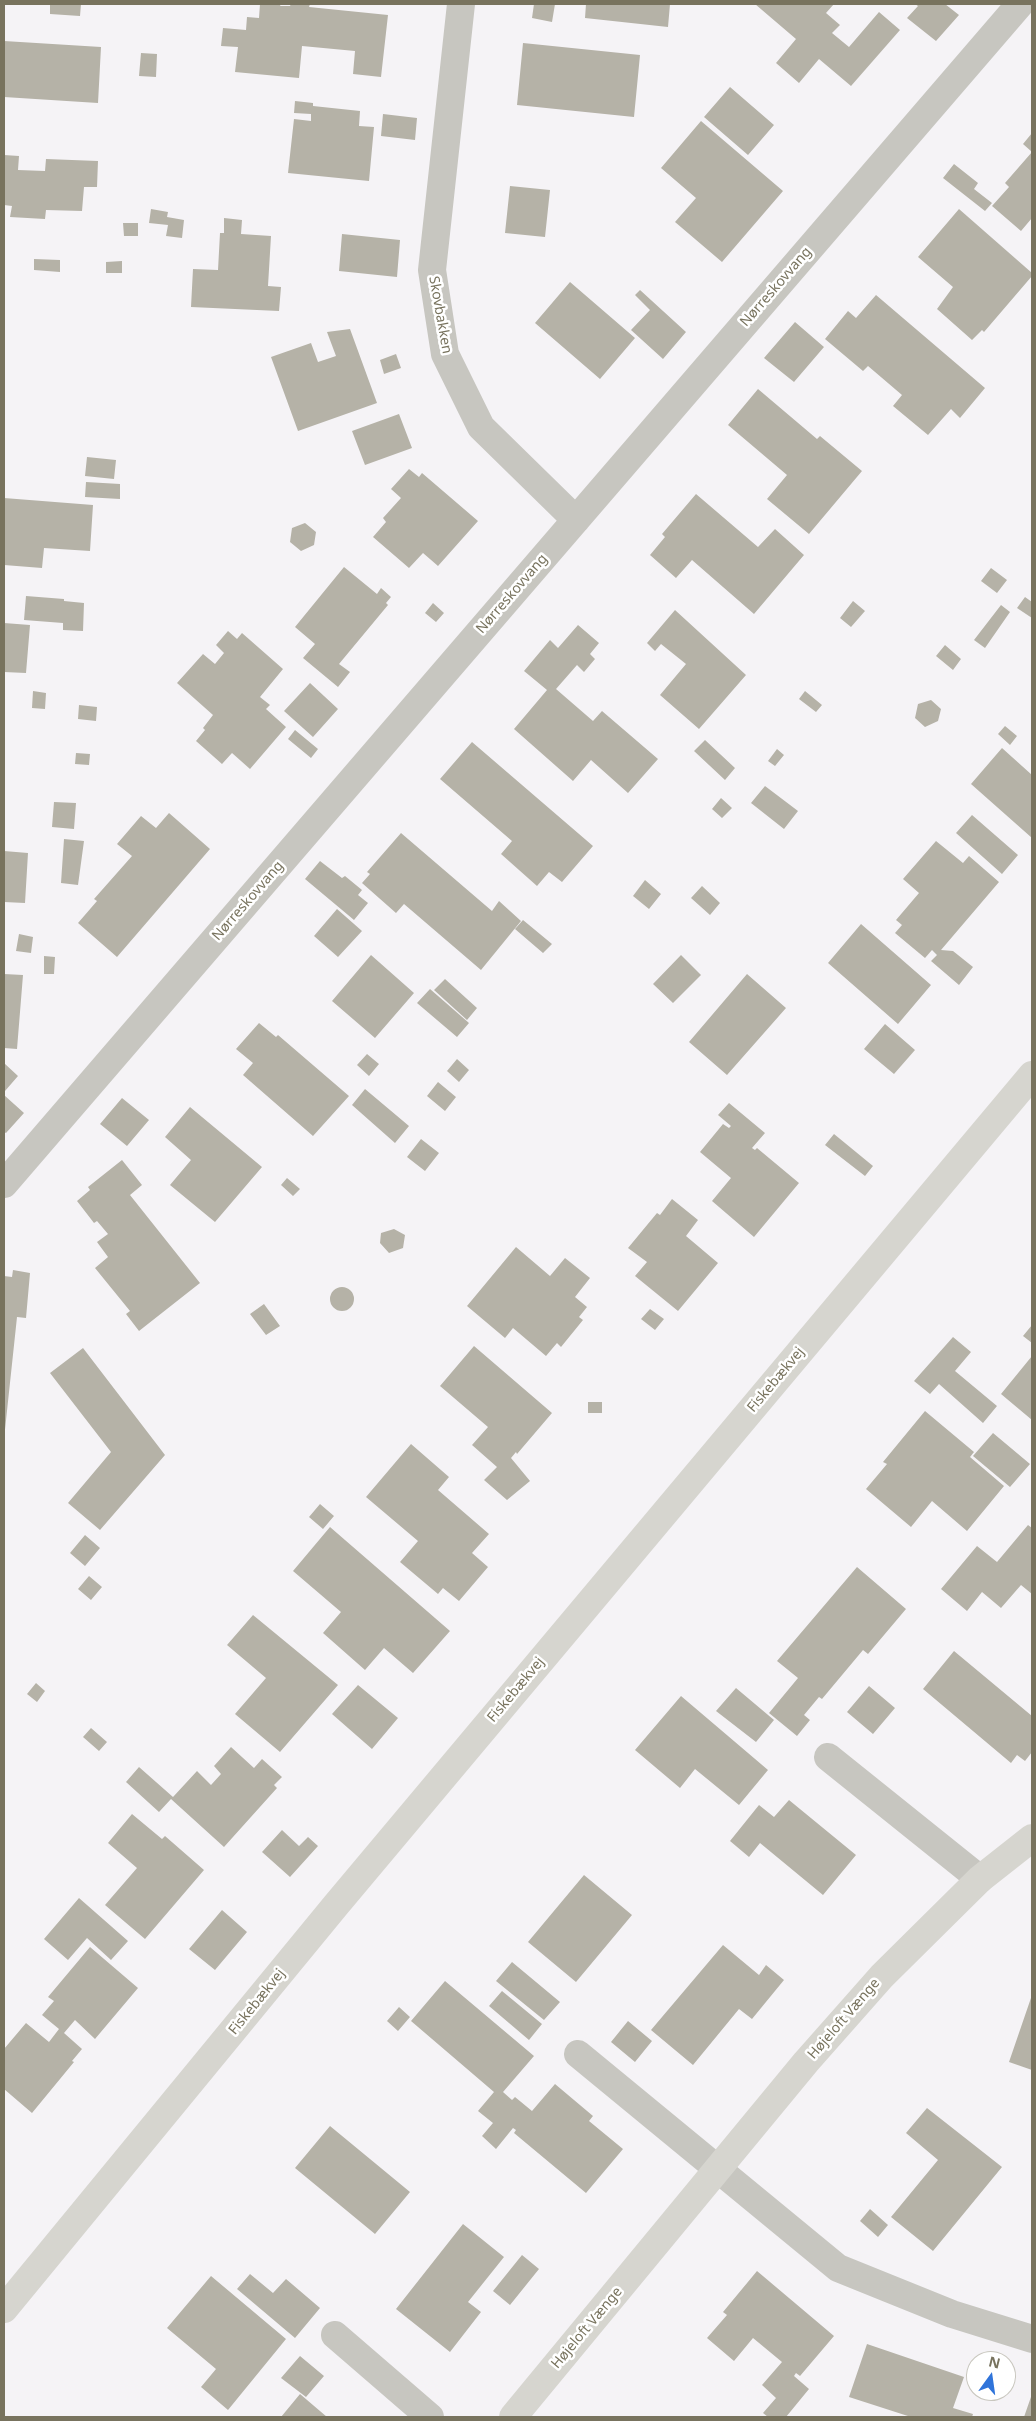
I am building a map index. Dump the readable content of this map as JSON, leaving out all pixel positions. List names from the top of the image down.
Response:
{
  "streets": {
    "street": [
      "Nørreskovvang",
      "Skovbakken",
      "Fiskebækvej",
      "Højeloft Vænge"
    ]
  },
  "crossings": [
    ["Nørreskovvang", "Skovbakken"]
  ],
  "north": "top"
}
